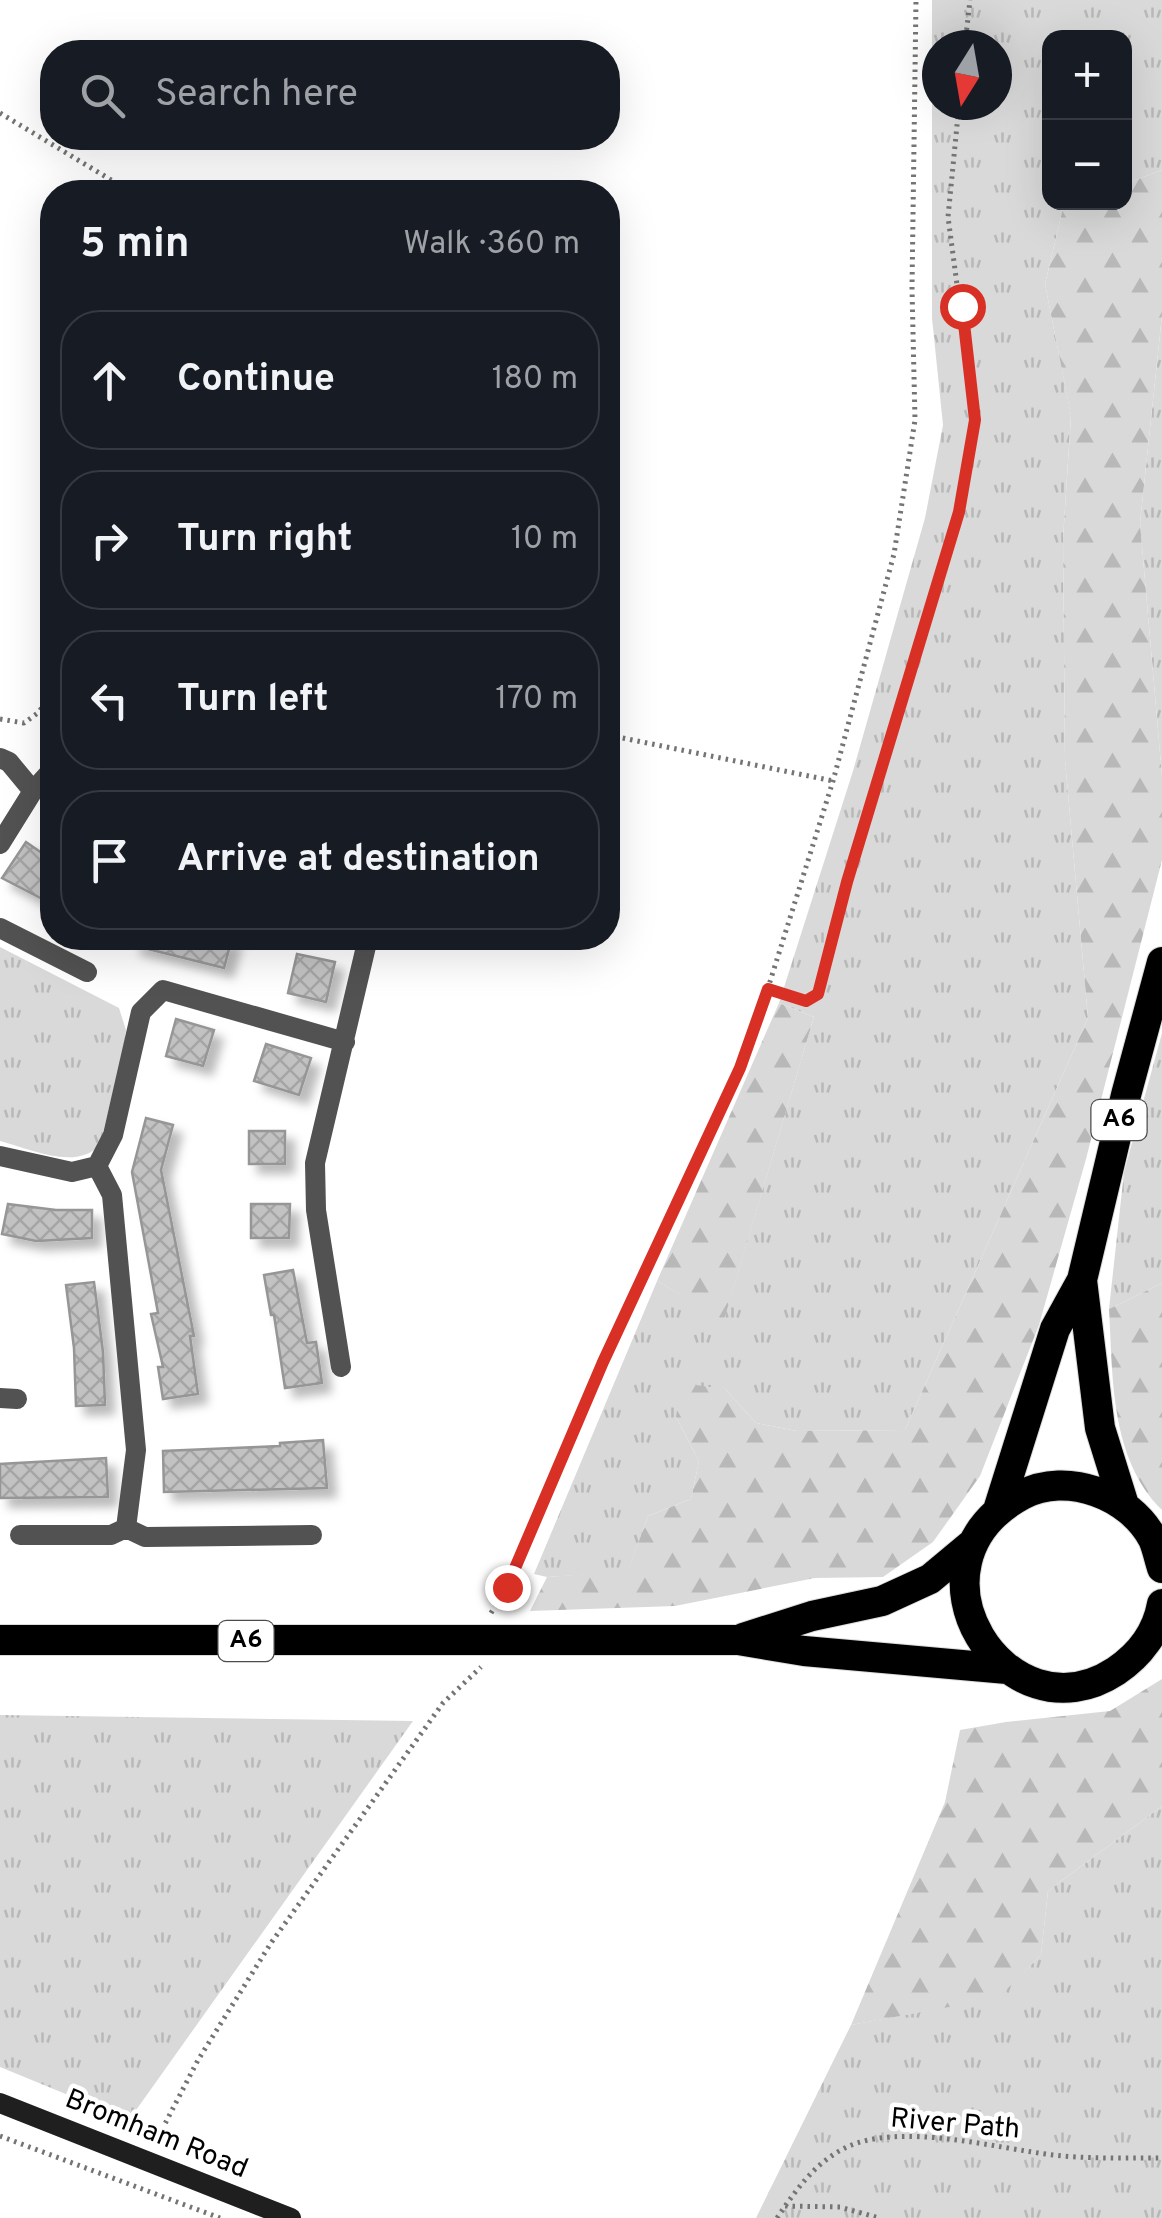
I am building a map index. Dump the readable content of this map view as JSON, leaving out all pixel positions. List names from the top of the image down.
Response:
{
  "streets": {
    "highway": ["A6"],
    "street": ["Bromham Road"],
    "path": ["River Path"]
  },
  "north": "bottom",
  "page": {
    "map_buttons": ["+", "−"],
    "search": "Search here",
    "heading": ["5 min", "Walk · 360 m"],
    "list": [
      ["Continue", "180 m"],
      ["Turn right", "10 m"],
      ["Turn left", "170 m"],
      "Arrive at destination"
    ]
  }
}
